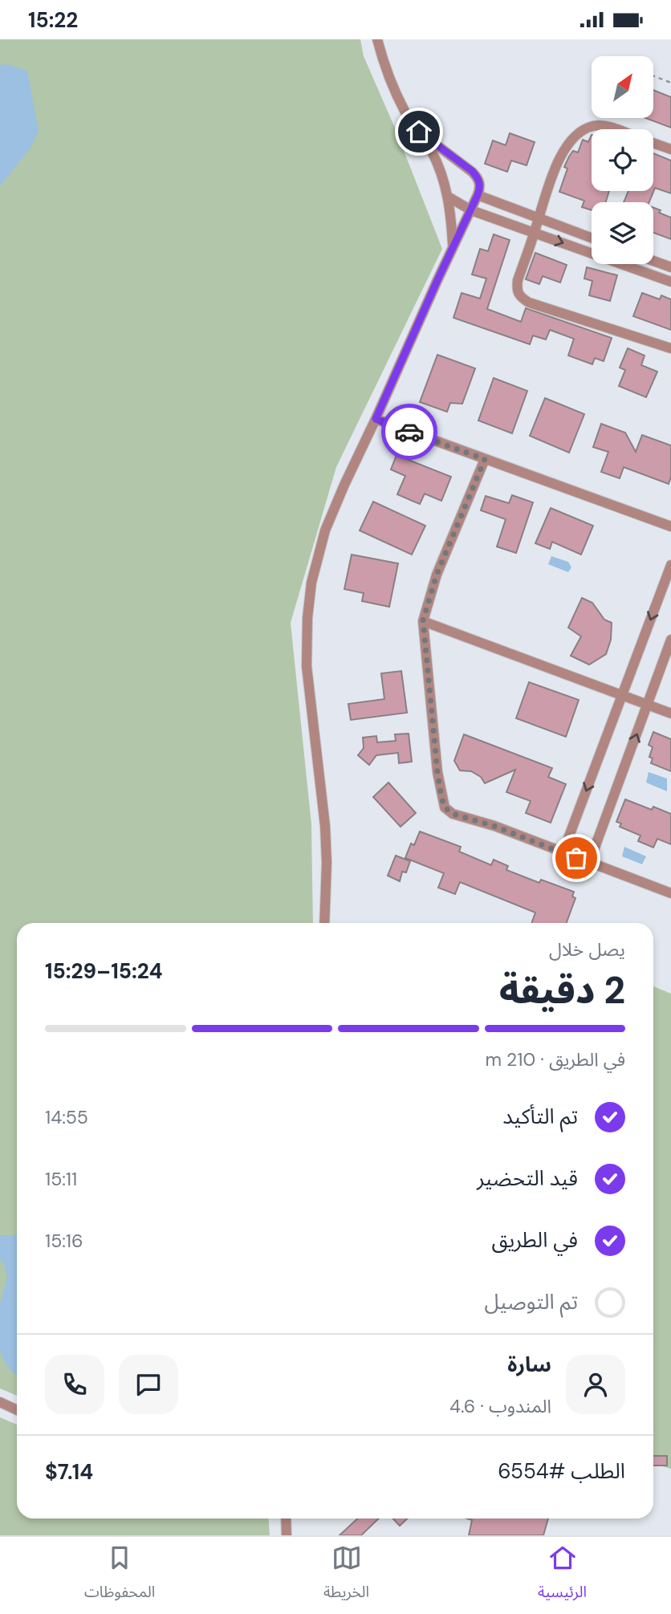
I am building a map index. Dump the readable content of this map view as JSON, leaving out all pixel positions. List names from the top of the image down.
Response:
{
  "north": "top right",
  "page": {
    "status": "15:22",
    "heading": ["2 دقيقة", "يصل خلال", "15:24–15:29"],
    "panel": [
      "سارة",
      "المندوب · 4.6",
      "الطلب #6554",
      "$7.14"
    ],
    "bar": "في الطريق · 210 m",
    "list": [
      ["تم التأكيد", "14:55"],
      ["قيد التحضير", "15:11"],
      ["في الطريق", "15:16"],
      "تم التوصيل"
    ],
    "tabs": ["الرئيسية", "الخريطة", "المحفوظات"]
  }
}
